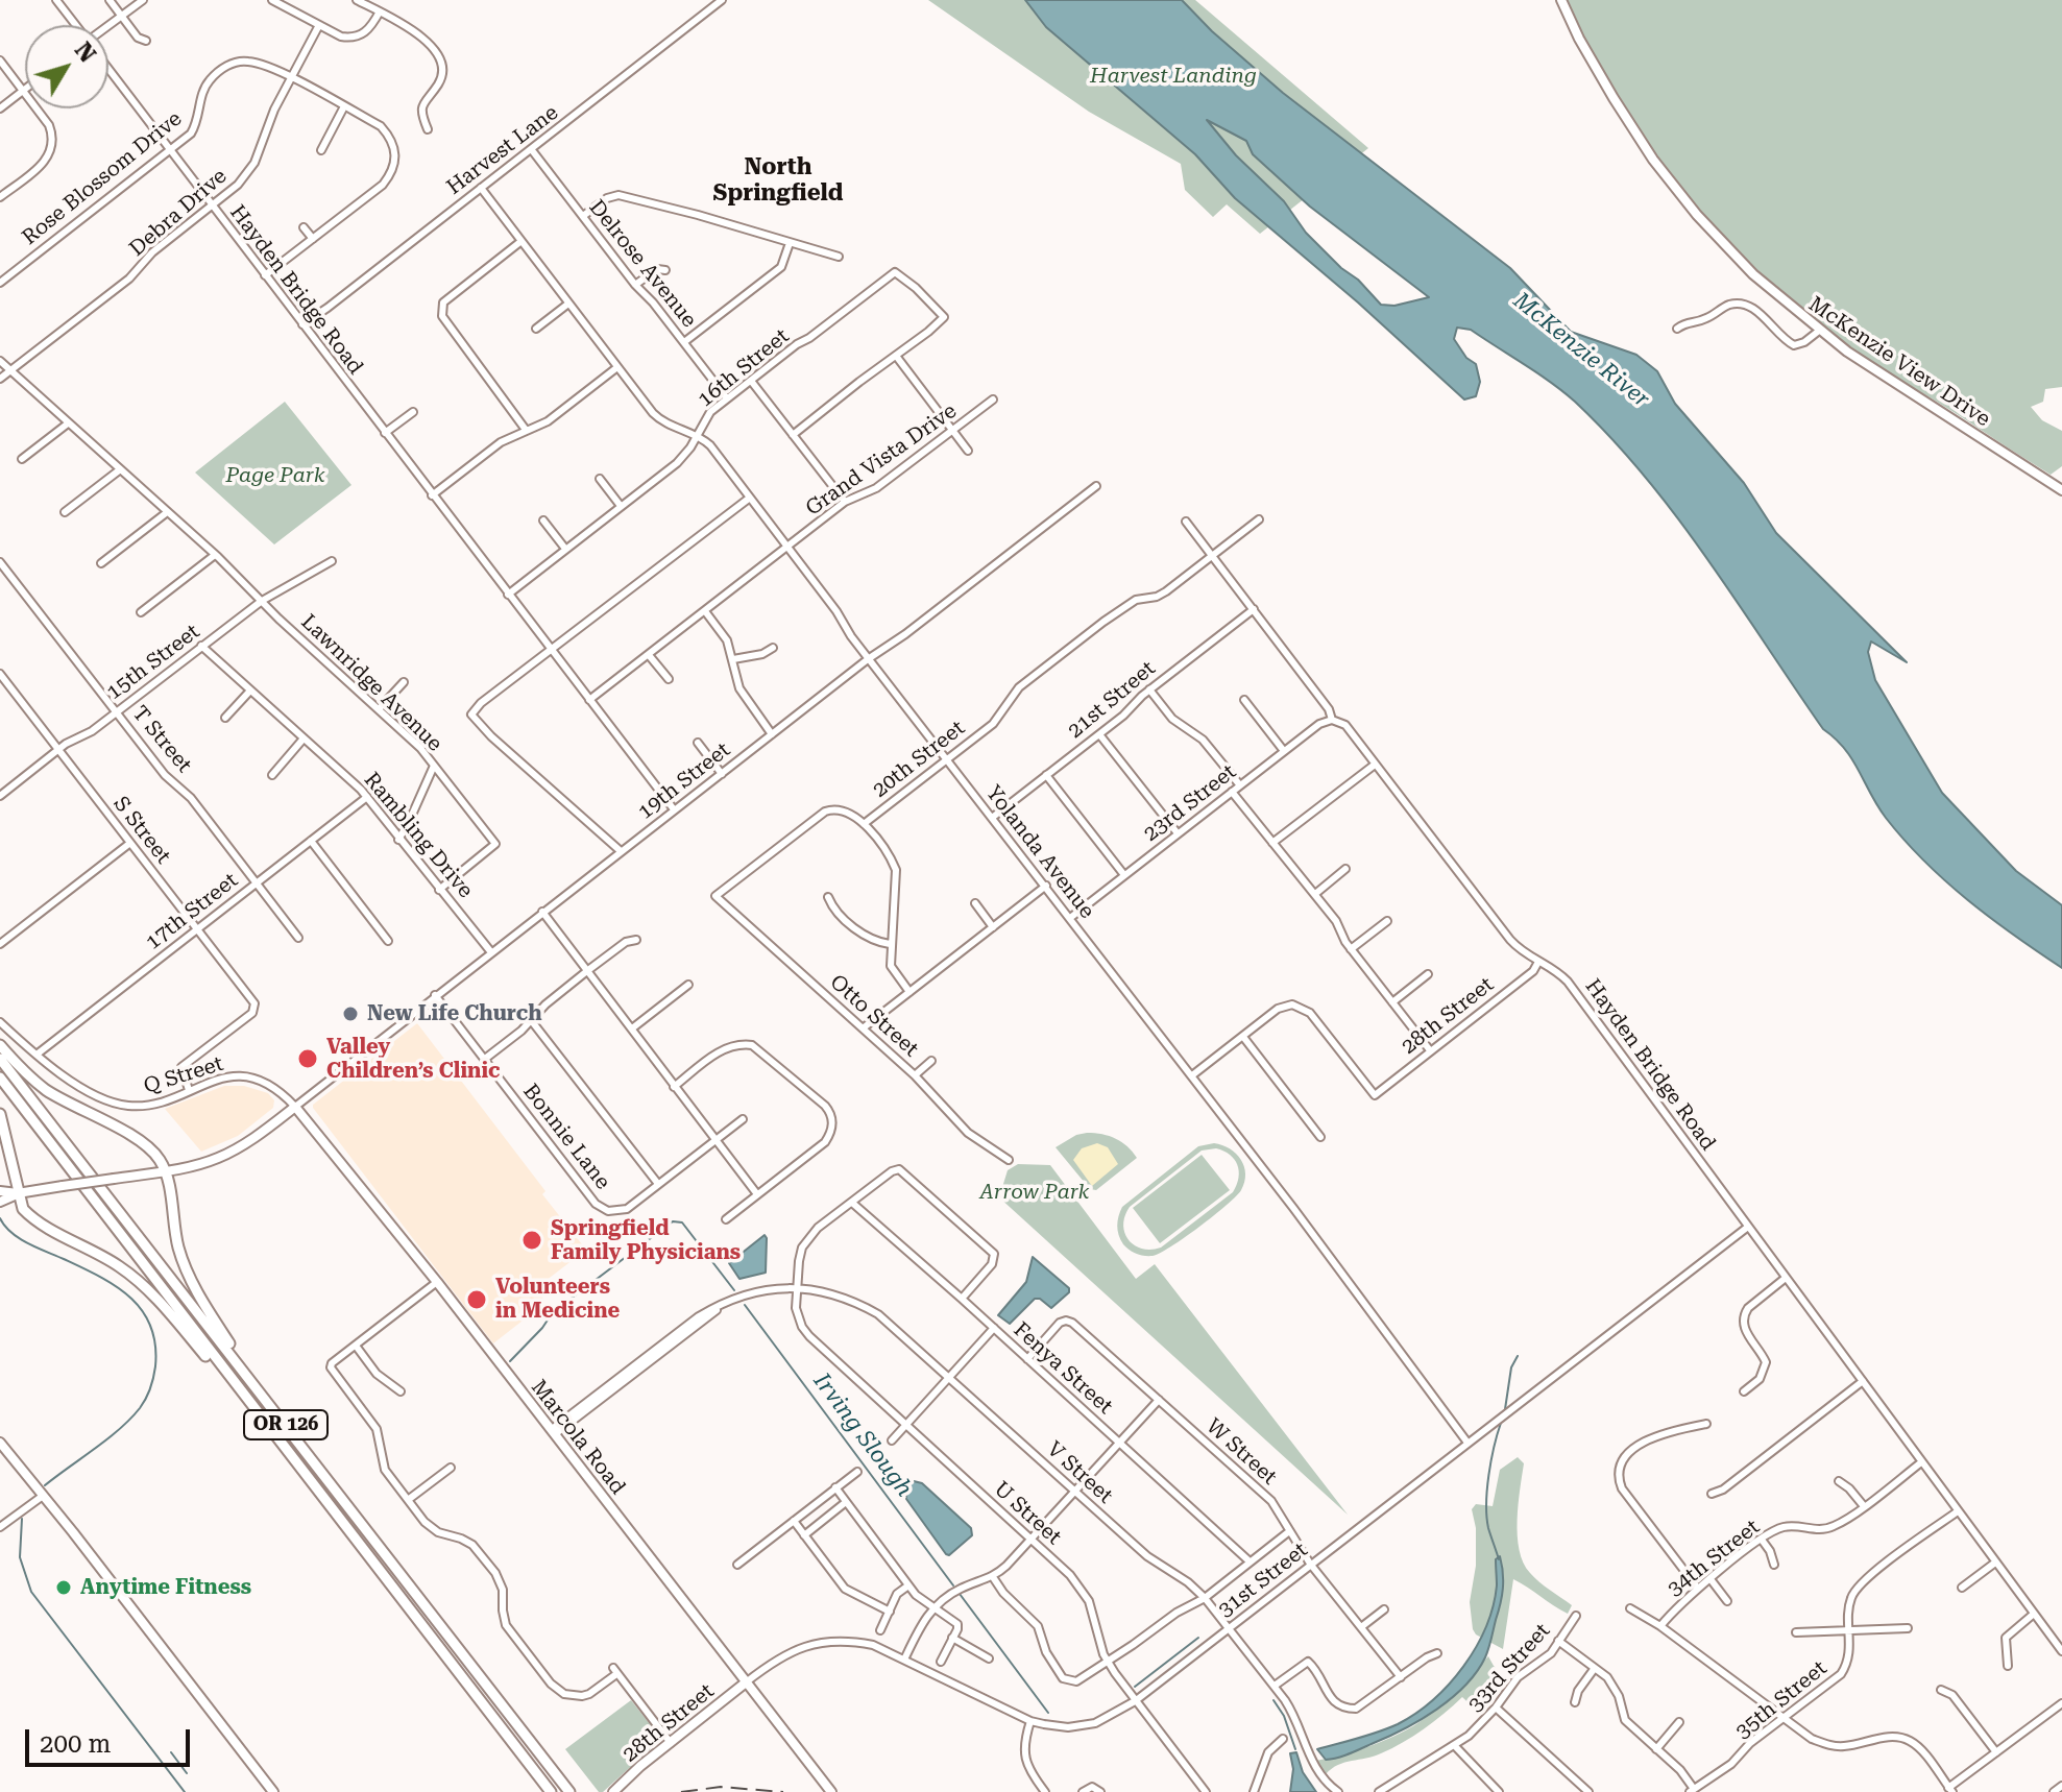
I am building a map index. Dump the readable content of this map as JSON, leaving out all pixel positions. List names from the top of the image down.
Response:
{
  "streets": {
    "highway": ["OR 126"],
    "main road": ["McKenzie View Drive", "28th Street", "Marcola Road"],
    "street": [
      "Harvest Lane",
      "Rose Blossom Drive",
      "Debra Drive",
      "Delrose Avenue",
      "Hayden Bridge Road",
      "16th Street",
      "Grand Vista Drive",
      "15th Street",
      "Lawnridge Avenue",
      "21st Street",
      "T Street",
      "20th Street",
      "19th Street",
      "23rd Street",
      "S Street",
      "Rambling Drive",
      "Yolanda Avenue",
      "17th Street",
      "Otto Street",
      "Q Street",
      "Bonnie Lane",
      "Fenya Street",
      "W Street",
      "V Street",
      "U Street",
      "34th Street",
      "31st Street",
      "33rd Street",
      "35th Street"
    ]
  },
  "crossings": [
    ["Harvest Lane", "Delrose Avenue"],
    ["Harvest Lane", "Hayden Bridge Road"],
    ["Harvest Lane", "Yolanda Avenue"],
    ["Rose Blossom Drive", "Debra Drive"],
    ["Rose Blossom Drive", "Hayden Bridge Road"],
    ["Debra Drive", "Hayden Bridge Road"],
    ["Debra Drive", "Lawnridge Avenue"],
    ["Delrose Avenue", "16th Street"],
    ["Hayden Bridge Road", "16th Street"],
    ["Hayden Bridge Road", "Grand Vista Drive"],
    ["Hayden Bridge Road", "21st Street"],
    ["Hayden Bridge Road", "20th Street"],
    ["Hayden Bridge Road", "19th Street"],
    ["Hayden Bridge Road", "23rd Street"],
    ["Hayden Bridge Road", "28th Street"],
    ["Hayden Bridge Road", "34th Street"],
    ["Hayden Bridge Road", "31st Street"],
    ["Hayden Bridge Road", "35th Street"],
    ["16th Street", "Yolanda Avenue"],
    ["Grand Vista Drive", "Yolanda Avenue"],
    ["15th Street", "Lawnridge Avenue"],
    ["15th Street", "T Street"],
    ["15th Street", "S Street"],
    ["15th Street", "Rambling Drive"],
    ["Lawnridge Avenue", "Rambling Drive"],
    ["21st Street", "Yolanda Avenue"],
    ["T Street", "17th Street"],
    ["20th Street", "Yolanda Avenue"],
    ["20th Street", "Otto Street"],
    ["19th Street", "Rambling Drive"],
    ["19th Street", "Yolanda Avenue"],
    ["19th Street", "Q Street"],
    ["19th Street", "Bonnie Lane"],
    ["19th Street", "Marcola Road"],
    ["23rd Street", "Yolanda Avenue"],
    ["S Street", "17th Street"],
    ["S Street", "Q Street"],
    ["Rambling Drive", "17th Street"],
    ["Yolanda Avenue", "31st Street"],
    ["17th Street", "Q Street"],
    ["28th Street", "Marcola Road"],
    ["28th Street", "31st Street"],
    ["Q Street", "Marcola Road"],
    ["Fenya Street", "W Street"],
    ["Marcola Road", "V Street"],
    ["Marcola Road", "31st Street"],
    ["W Street", "31st Street"],
    ["V Street", "U Street"],
    ["V Street", "31st Street"],
    ["U Street", "31st Street"]
  ],
  "districts": ["North Springfield"],
  "water": ["McKenzie River", "Irving Slough"],
  "parks": ["Harvest Landing", "Page Park", "Arrow Park"],
  "places": [
    "New Life Church",
    "Valley Children’s Clinic",
    "Springfield Family Physicians",
    "Volunteers in Medicine",
    "Anytime Fitness"
  ],
  "scale_bar": "200 m",
  "north": "top right"
}
